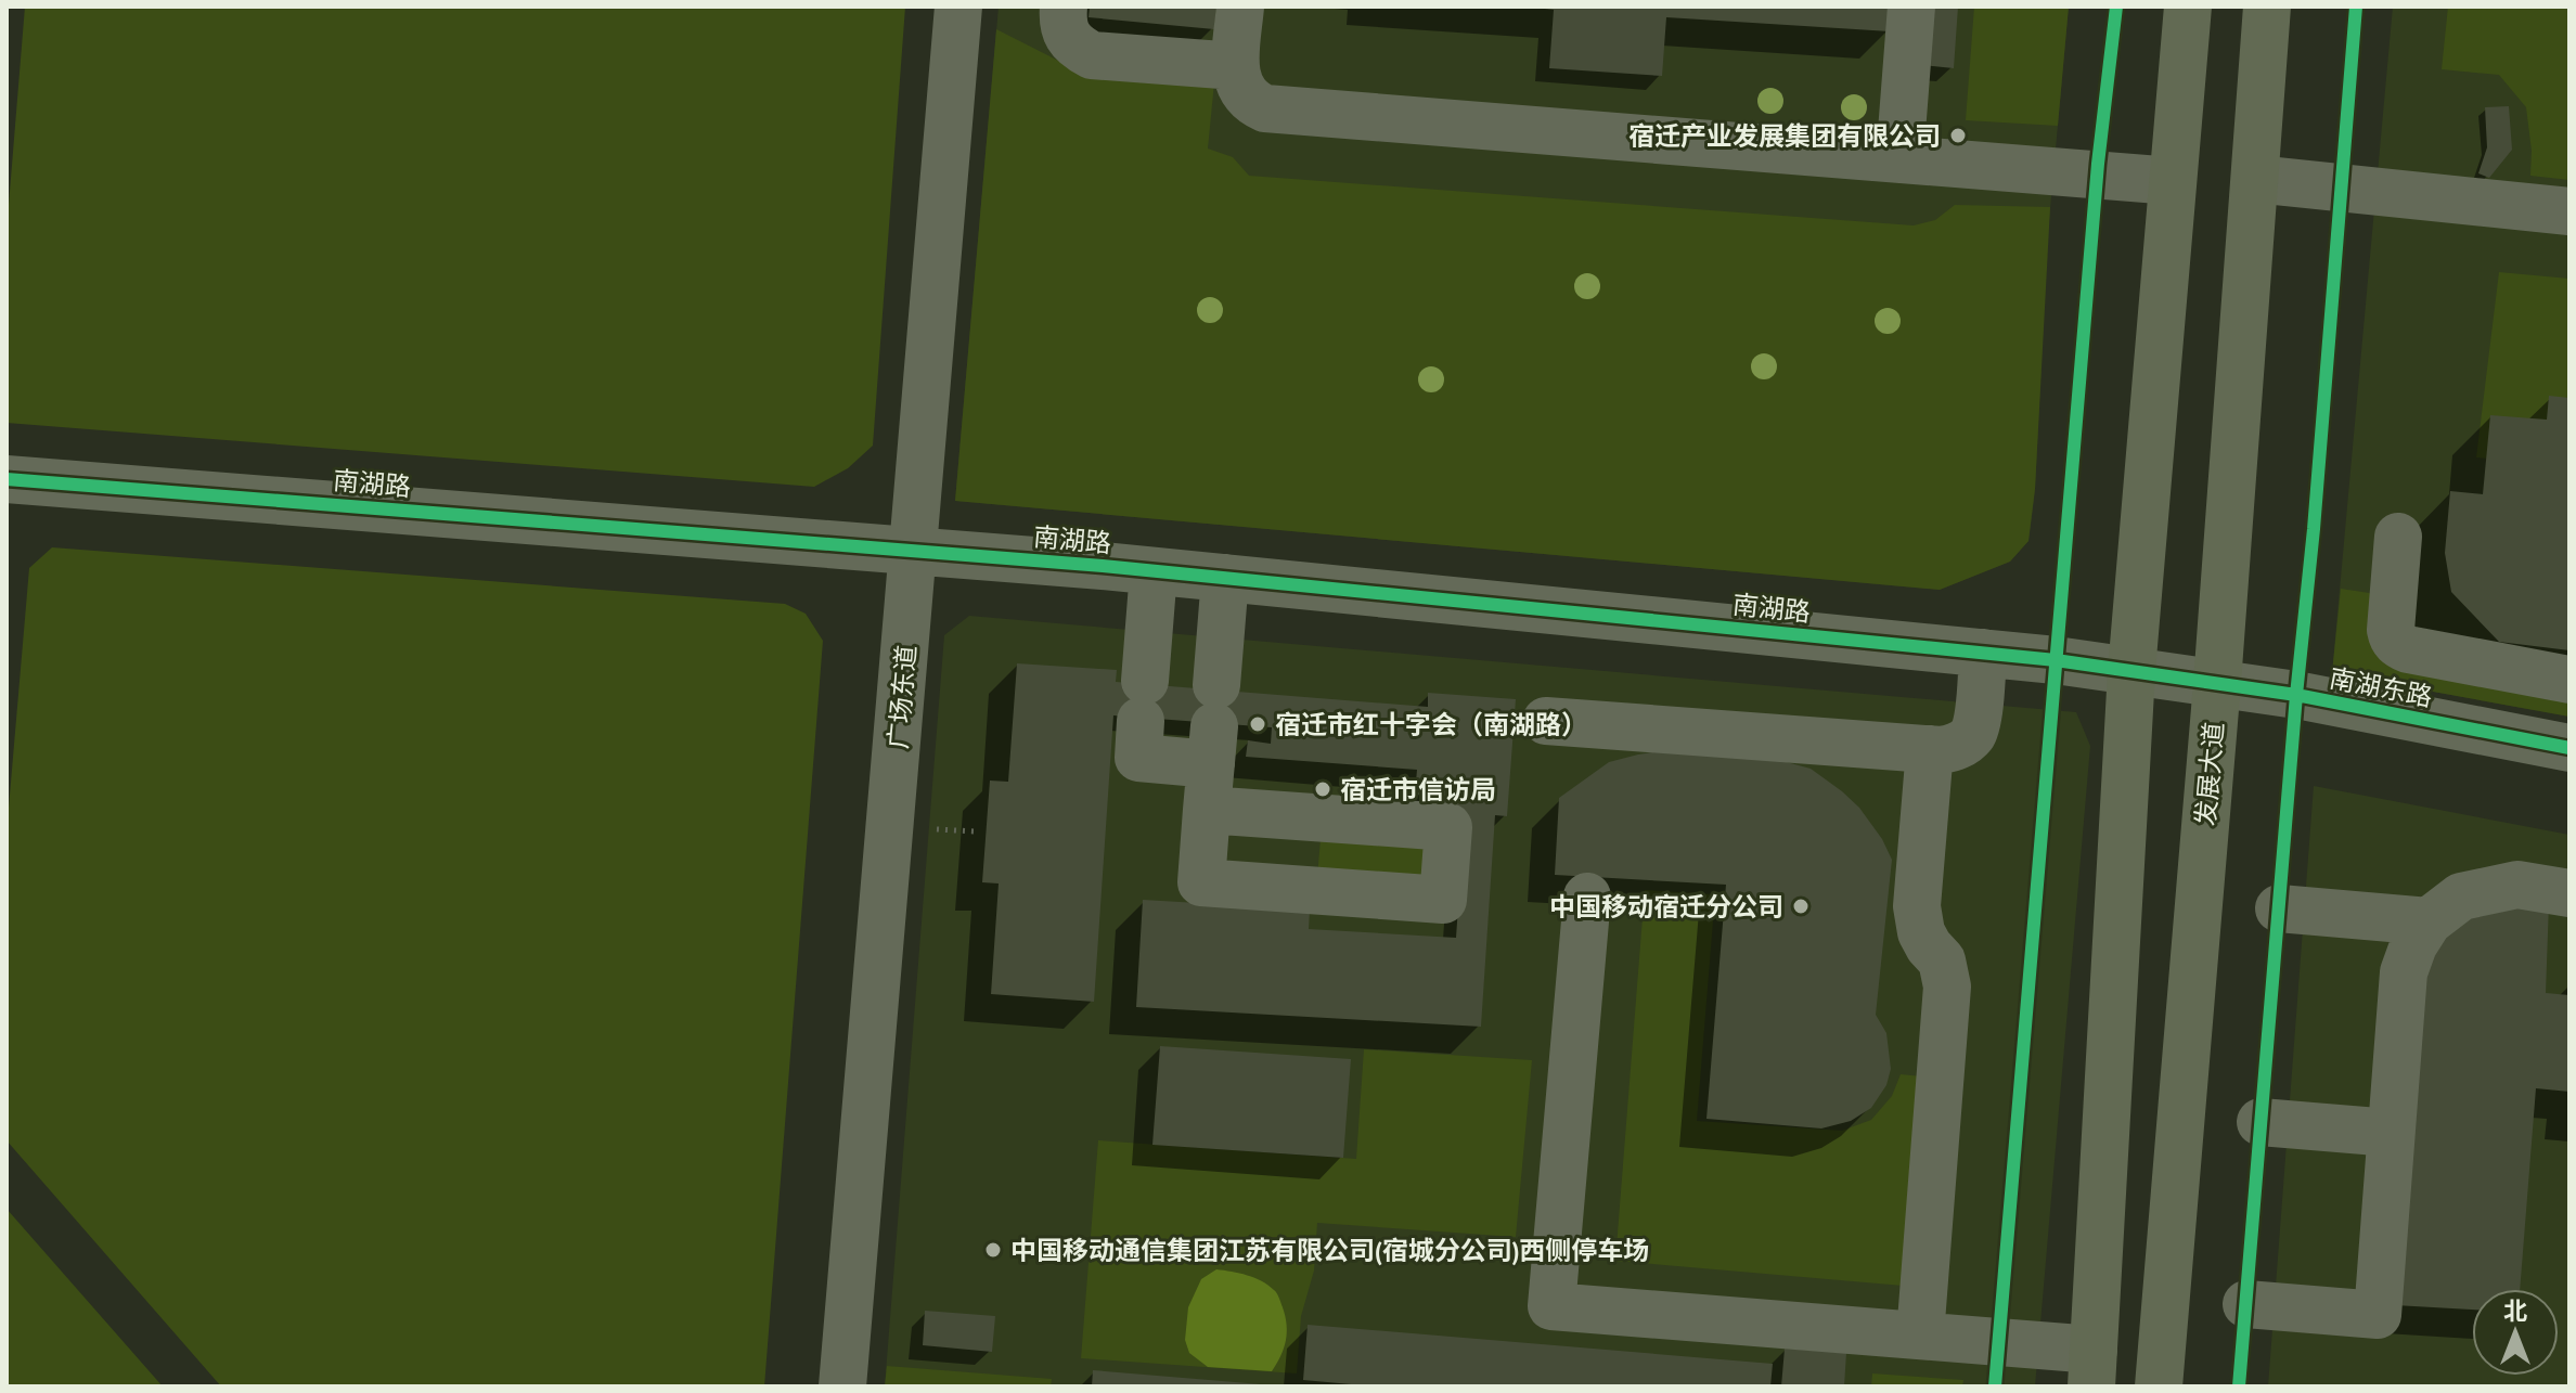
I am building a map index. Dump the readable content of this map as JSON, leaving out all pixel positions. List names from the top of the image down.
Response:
{
  "streets": {
    "main road": ["发展大道"],
    "street": ["南湖路", "南湖东路", "广场东道"]
  },
  "crossings": [
    ["南湖路", "南湖东路"],
    ["南湖路", "广场东道"],
    ["南湖东路", "发展大道"]
  ],
  "places": [
    "宿迁产业发展集团有限公司",
    "宿迁市红十字会（南湖路）",
    "宿迁市信访局",
    "中国移动宿迁分公司",
    "中国移动通信集团江苏有限公司(宿城分公司)西侧停车场"
  ],
  "north": "top"
}
